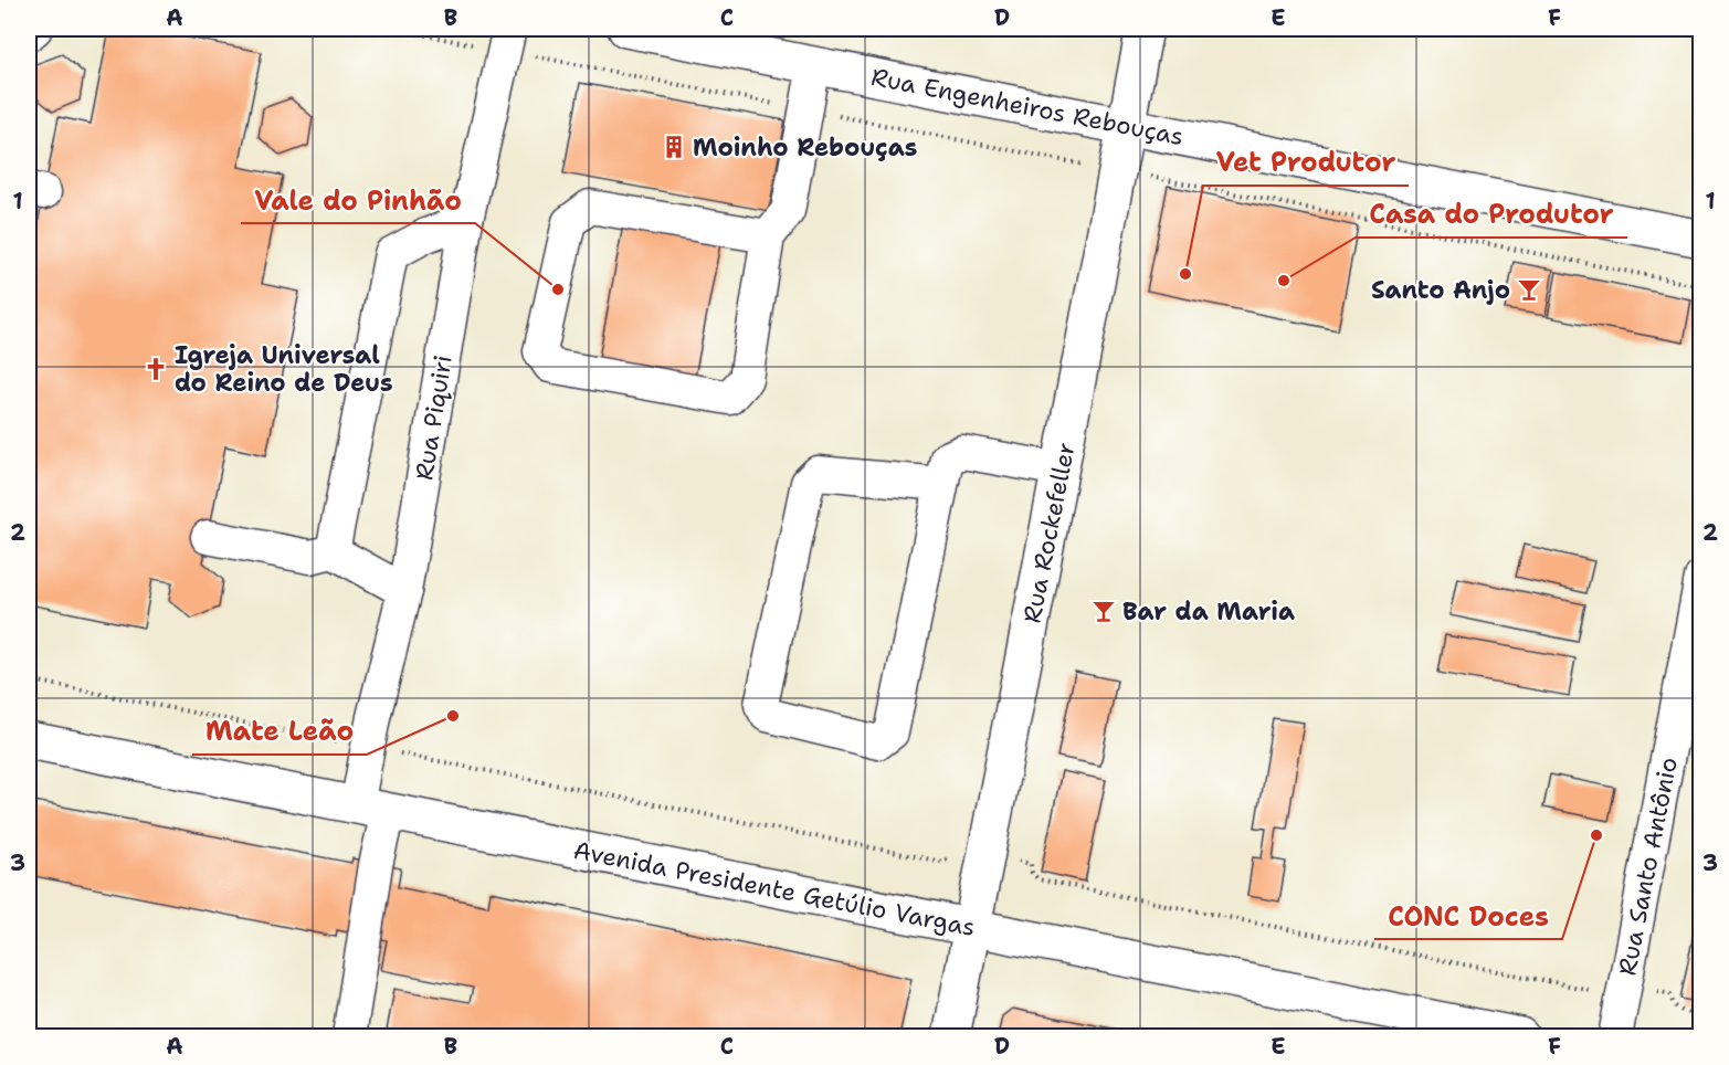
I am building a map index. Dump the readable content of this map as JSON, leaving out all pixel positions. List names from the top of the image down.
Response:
{
  "streets": {
    "main road": ["Rua Engenheiros Rebouças", "Rua Rockefeller", "Avenida Presidente Getúlio Vargas"],
    "street": ["Rua Piquiri", "Rua Santo Antônio"]
  },
  "crossings": [
    ["Rua Engenheiros Rebouças", "Rua Rockefeller"],
    ["Rua Piquiri", "Avenida Presidente Getúlio Vargas"],
    ["Rua Rockefeller", "Avenida Presidente Getúlio Vargas"]
  ],
  "places": {
    "building": ["Moinho Rebouças"],
    "other": [
      "Vet Produtor",
      "Casa do Produtor",
      "Vale do Pinhão",
      "Mate Leão",
      "CONC Doces"
    ],
    "bar": ["Santo Anjo", "Bar da Maria"],
    "church": ["Igreja Universal do Reino de Deus"]
  },
  "grid": {
    "columns": [
      "A",
      "B",
      "C",
      "D",
      "E",
      "F"
    ],
    "rows": ["1", "2", "3"]
  }
}
